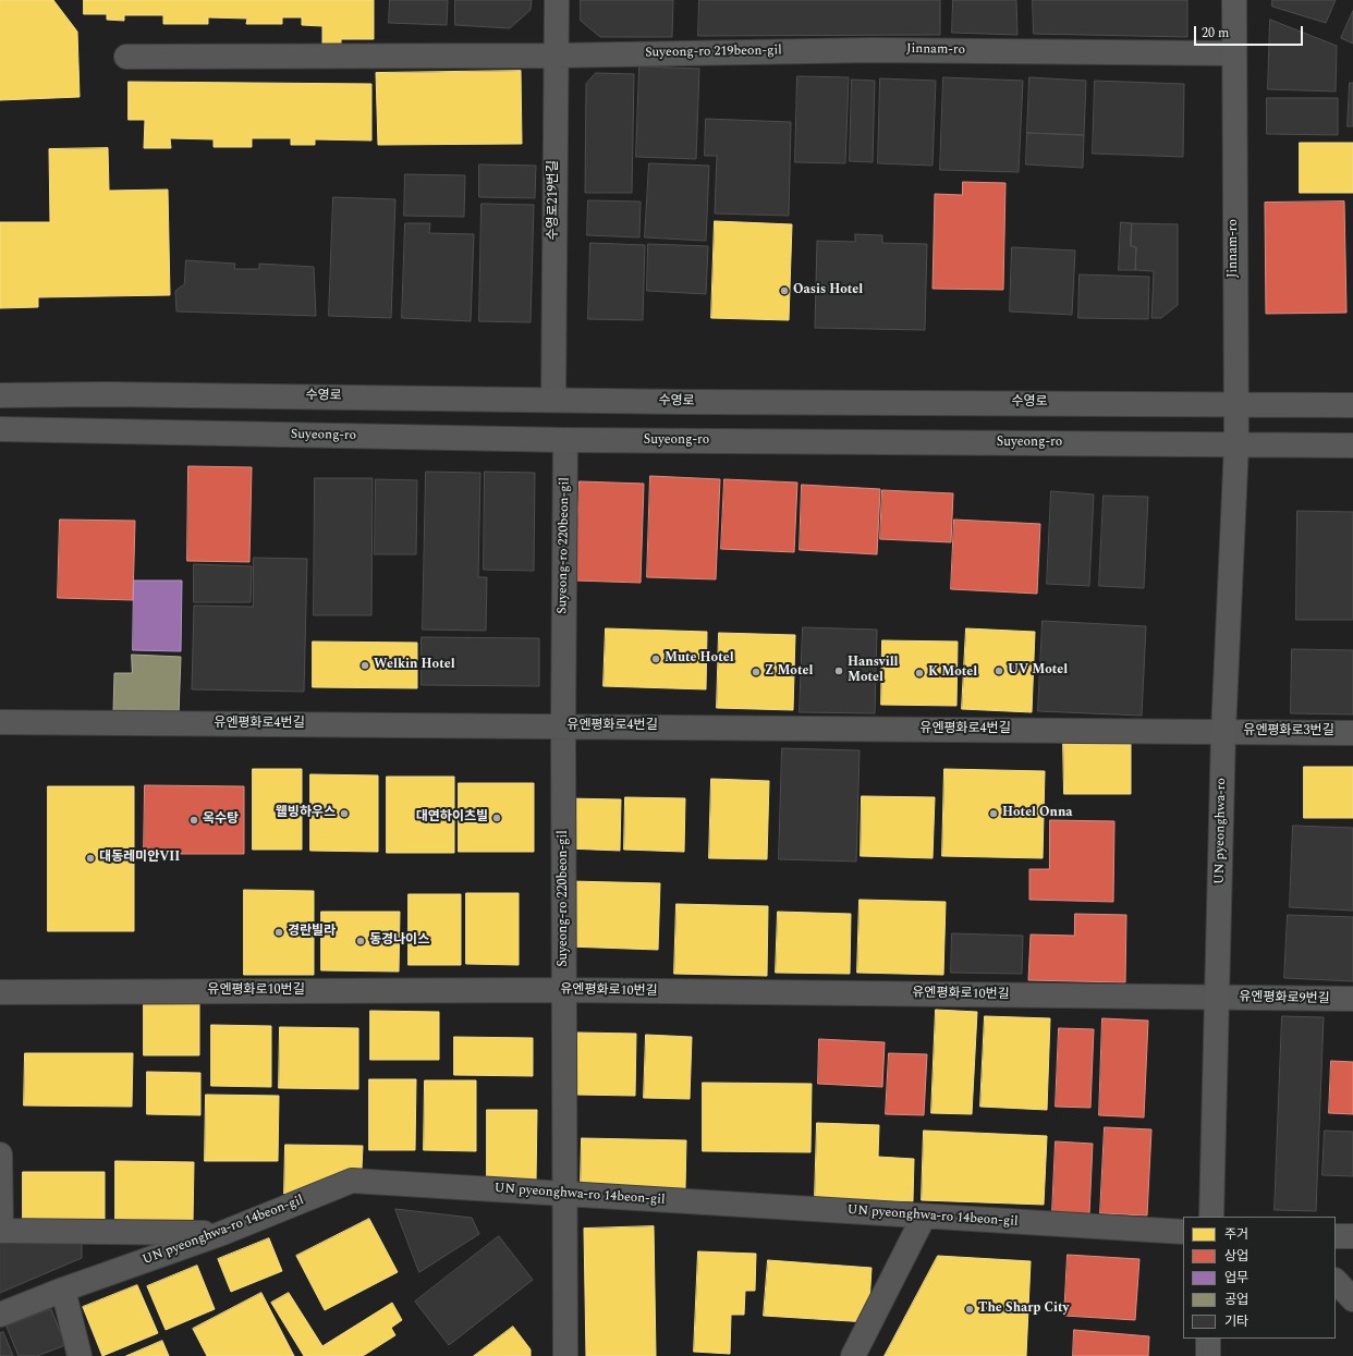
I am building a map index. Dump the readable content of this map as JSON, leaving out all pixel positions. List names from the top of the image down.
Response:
{
  "streets": {
    "main road": [
      "Jinnam-ro",
      "수영로",
      "Suyeong-ro",
      "UN pyeonghwa-ro"
    ],
    "street": [
      "Suyeong-ro 219beon-gil",
      "수영로219번길",
      "Suyeong-ro 220beon-gil",
      "유엔평화로4번길",
      "유엔평화로3번길",
      "유엔평화로10번길",
      "유엔평화로9번길",
      "UN pyeonghwa-ro 14beon-gil"
    ]
  },
  "crossings": [
    ["Jinnam-ro", "Suyeong-ro 219beon-gil"],
    ["Jinnam-ro", "수영로"],
    ["Jinnam-ro", "Suyeong-ro"],
    ["Jinnam-ro", "UN pyeonghwa-ro"],
    ["Suyeong-ro 219beon-gil", "수영로219번길"],
    ["수영로219번길", "수영로"],
    ["Suyeong-ro", "Suyeong-ro 220beon-gil"],
    ["Suyeong-ro", "UN pyeonghwa-ro"],
    ["Suyeong-ro 220beon-gil", "유엔평화로4번길"],
    ["Suyeong-ro 220beon-gil", "유엔평화로10번길"],
    ["Suyeong-ro 220beon-gil", "UN pyeonghwa-ro 14beon-gil"],
    ["유엔평화로4번길", "유엔평화로3번길"],
    ["유엔평화로4번길", "UN pyeonghwa-ro"],
    ["유엔평화로3번길", "UN pyeonghwa-ro"],
    ["UN pyeonghwa-ro", "유엔평화로10번길"],
    ["UN pyeonghwa-ro", "유엔평화로9번길"],
    ["유엔평화로10번길", "유엔평화로9번길"]
  ],
  "places": [
    "Oasis Hotel",
    "Mute Hotel",
    "Welkin Hotel",
    "Hansvill Motel",
    "UV Motel",
    "Z Motel",
    "K Motel",
    "웰빙하우스",
    "Hotel Onna",
    "대연하이츠빌",
    "옥수탕",
    "대동레미안VII",
    "경란빌라",
    "동경나이스",
    "The Sharp City"
  ],
  "legend": [
    "주거",
    "상업",
    "업무",
    "공업",
    "기타"
  ],
  "scale_bar": "20 m"
}
